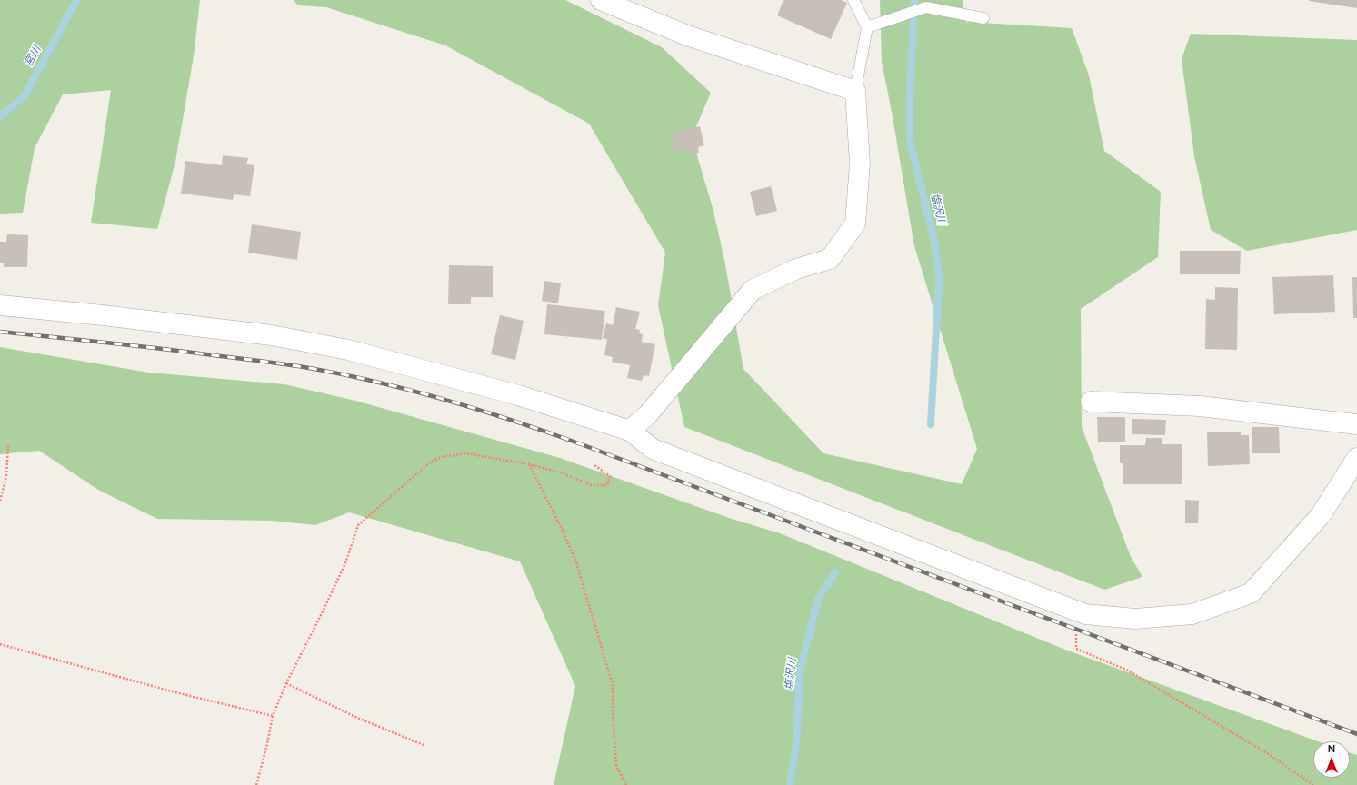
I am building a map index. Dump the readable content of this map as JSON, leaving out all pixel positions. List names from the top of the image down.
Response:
{
  "water": ["宮川", "塩沢川"],
  "north": "top"
}
